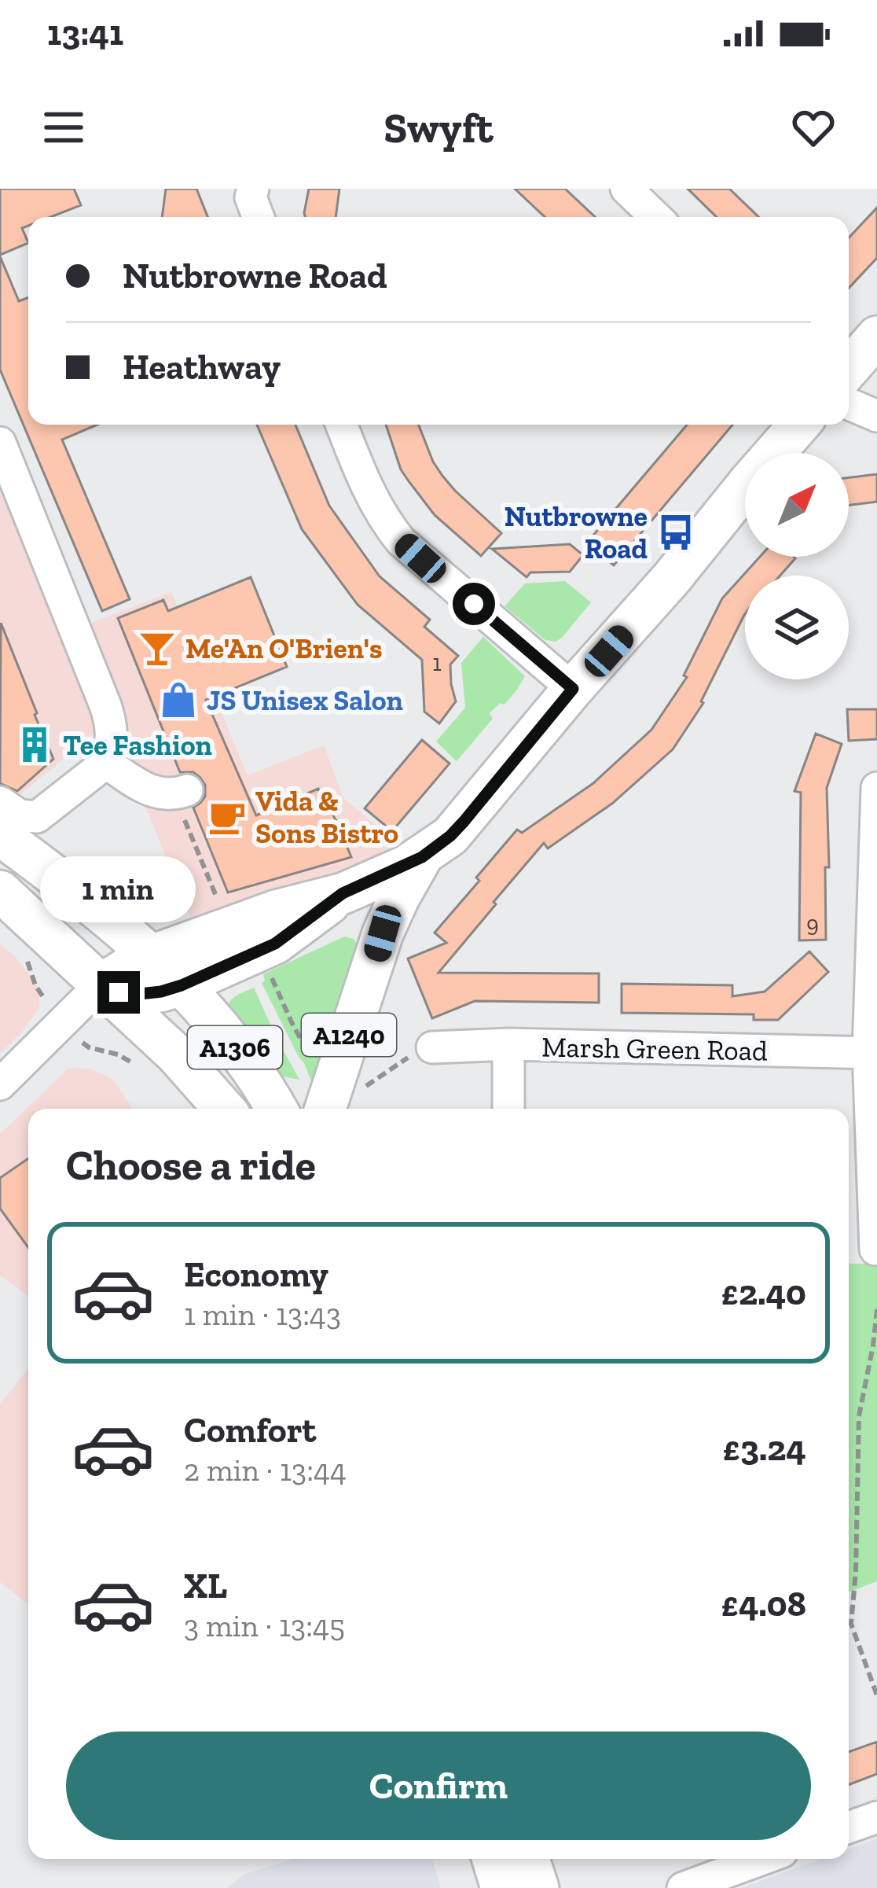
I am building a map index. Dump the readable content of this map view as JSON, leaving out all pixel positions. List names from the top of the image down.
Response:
{
  "streets": {
    "main road": ["A1240", "A1306"],
    "street": ["Marsh Green Road"]
  },
  "crossings": [
    ["A1240", "A1306"]
  ],
  "places": {
    "bus stop": ["Nutbrowne Road"],
    "bar": ["Me'An O'Brien's"],
    "shop": ["JS Unisex Salon"],
    "building": ["Tee Fashion"],
    "cafe": ["Vida & Sons Bistro"]
  },
  "house_numbers": ["1", "9"],
  "north": "top right",
  "page": {
    "status": "13:41",
    "header": "Swyft",
    "banner": ["Nutbrowne Road", "Heathway"],
    "bubble": "1 min",
    "heading": "Choose a ride",
    "list": [
      {
        "name": "Economy",
        "note": "1 min · 13:43",
        "value": "£2.40"
      },
      {
        "name": "Comfort",
        "note": "2 min · 13:44",
        "value": "£3.24"
      },
      {
        "name": "XL",
        "note": "3 min · 13:45",
        "value": "£4.08"
      }
    ],
    "buttons": "Confirm"
  }
}
